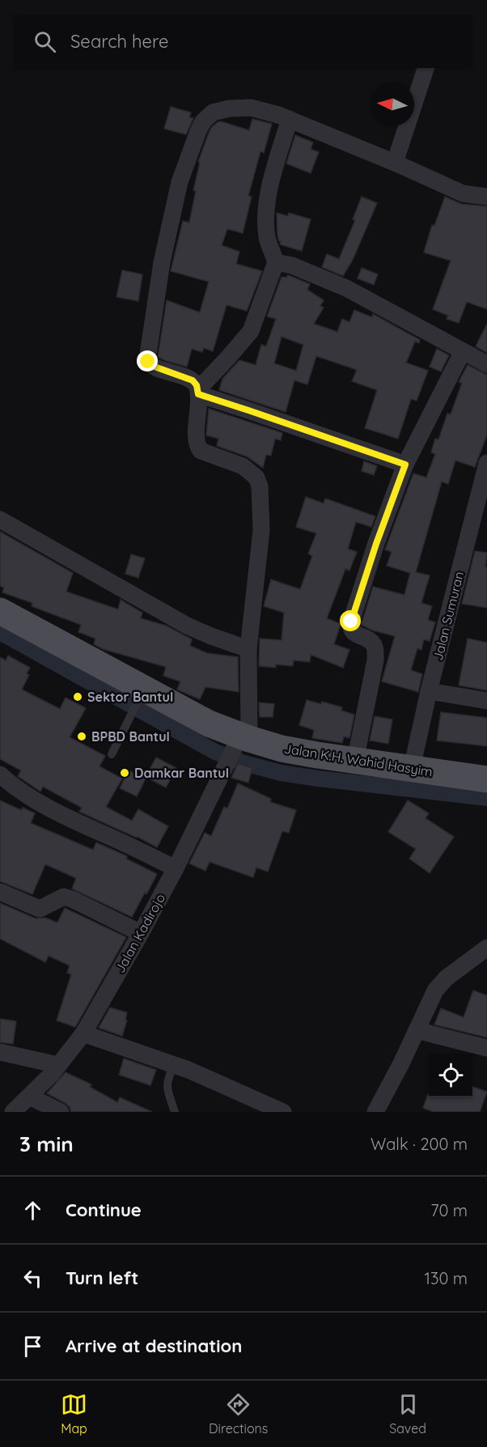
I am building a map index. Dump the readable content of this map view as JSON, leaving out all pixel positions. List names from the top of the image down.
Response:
{
  "streets": {
    "main road": ["Jalan K.H. Wahid Hasyim"],
    "street": ["Jalan Sumuran", "Jalan Kadirojo"]
  },
  "crossings": [
    ["Jalan Sumuran", "Jalan K.H. Wahid Hasyim"],
    ["Jalan K.H. Wahid Hasyim", "Jalan Kadirojo"]
  ],
  "places": ["Sektor Bantul", "BPBD Bantul", "Damkar Bantul"],
  "north": "left",
  "page": {
    "search": "Search here",
    "heading": ["3 min", "Walk · 200 m"],
    "list": [
      ["Continue", "70 m"],
      ["Turn left", "130 m"],
      "Arrive at destination"
    ],
    "nav": ["Map", "Directions", "Saved"]
  }
}
